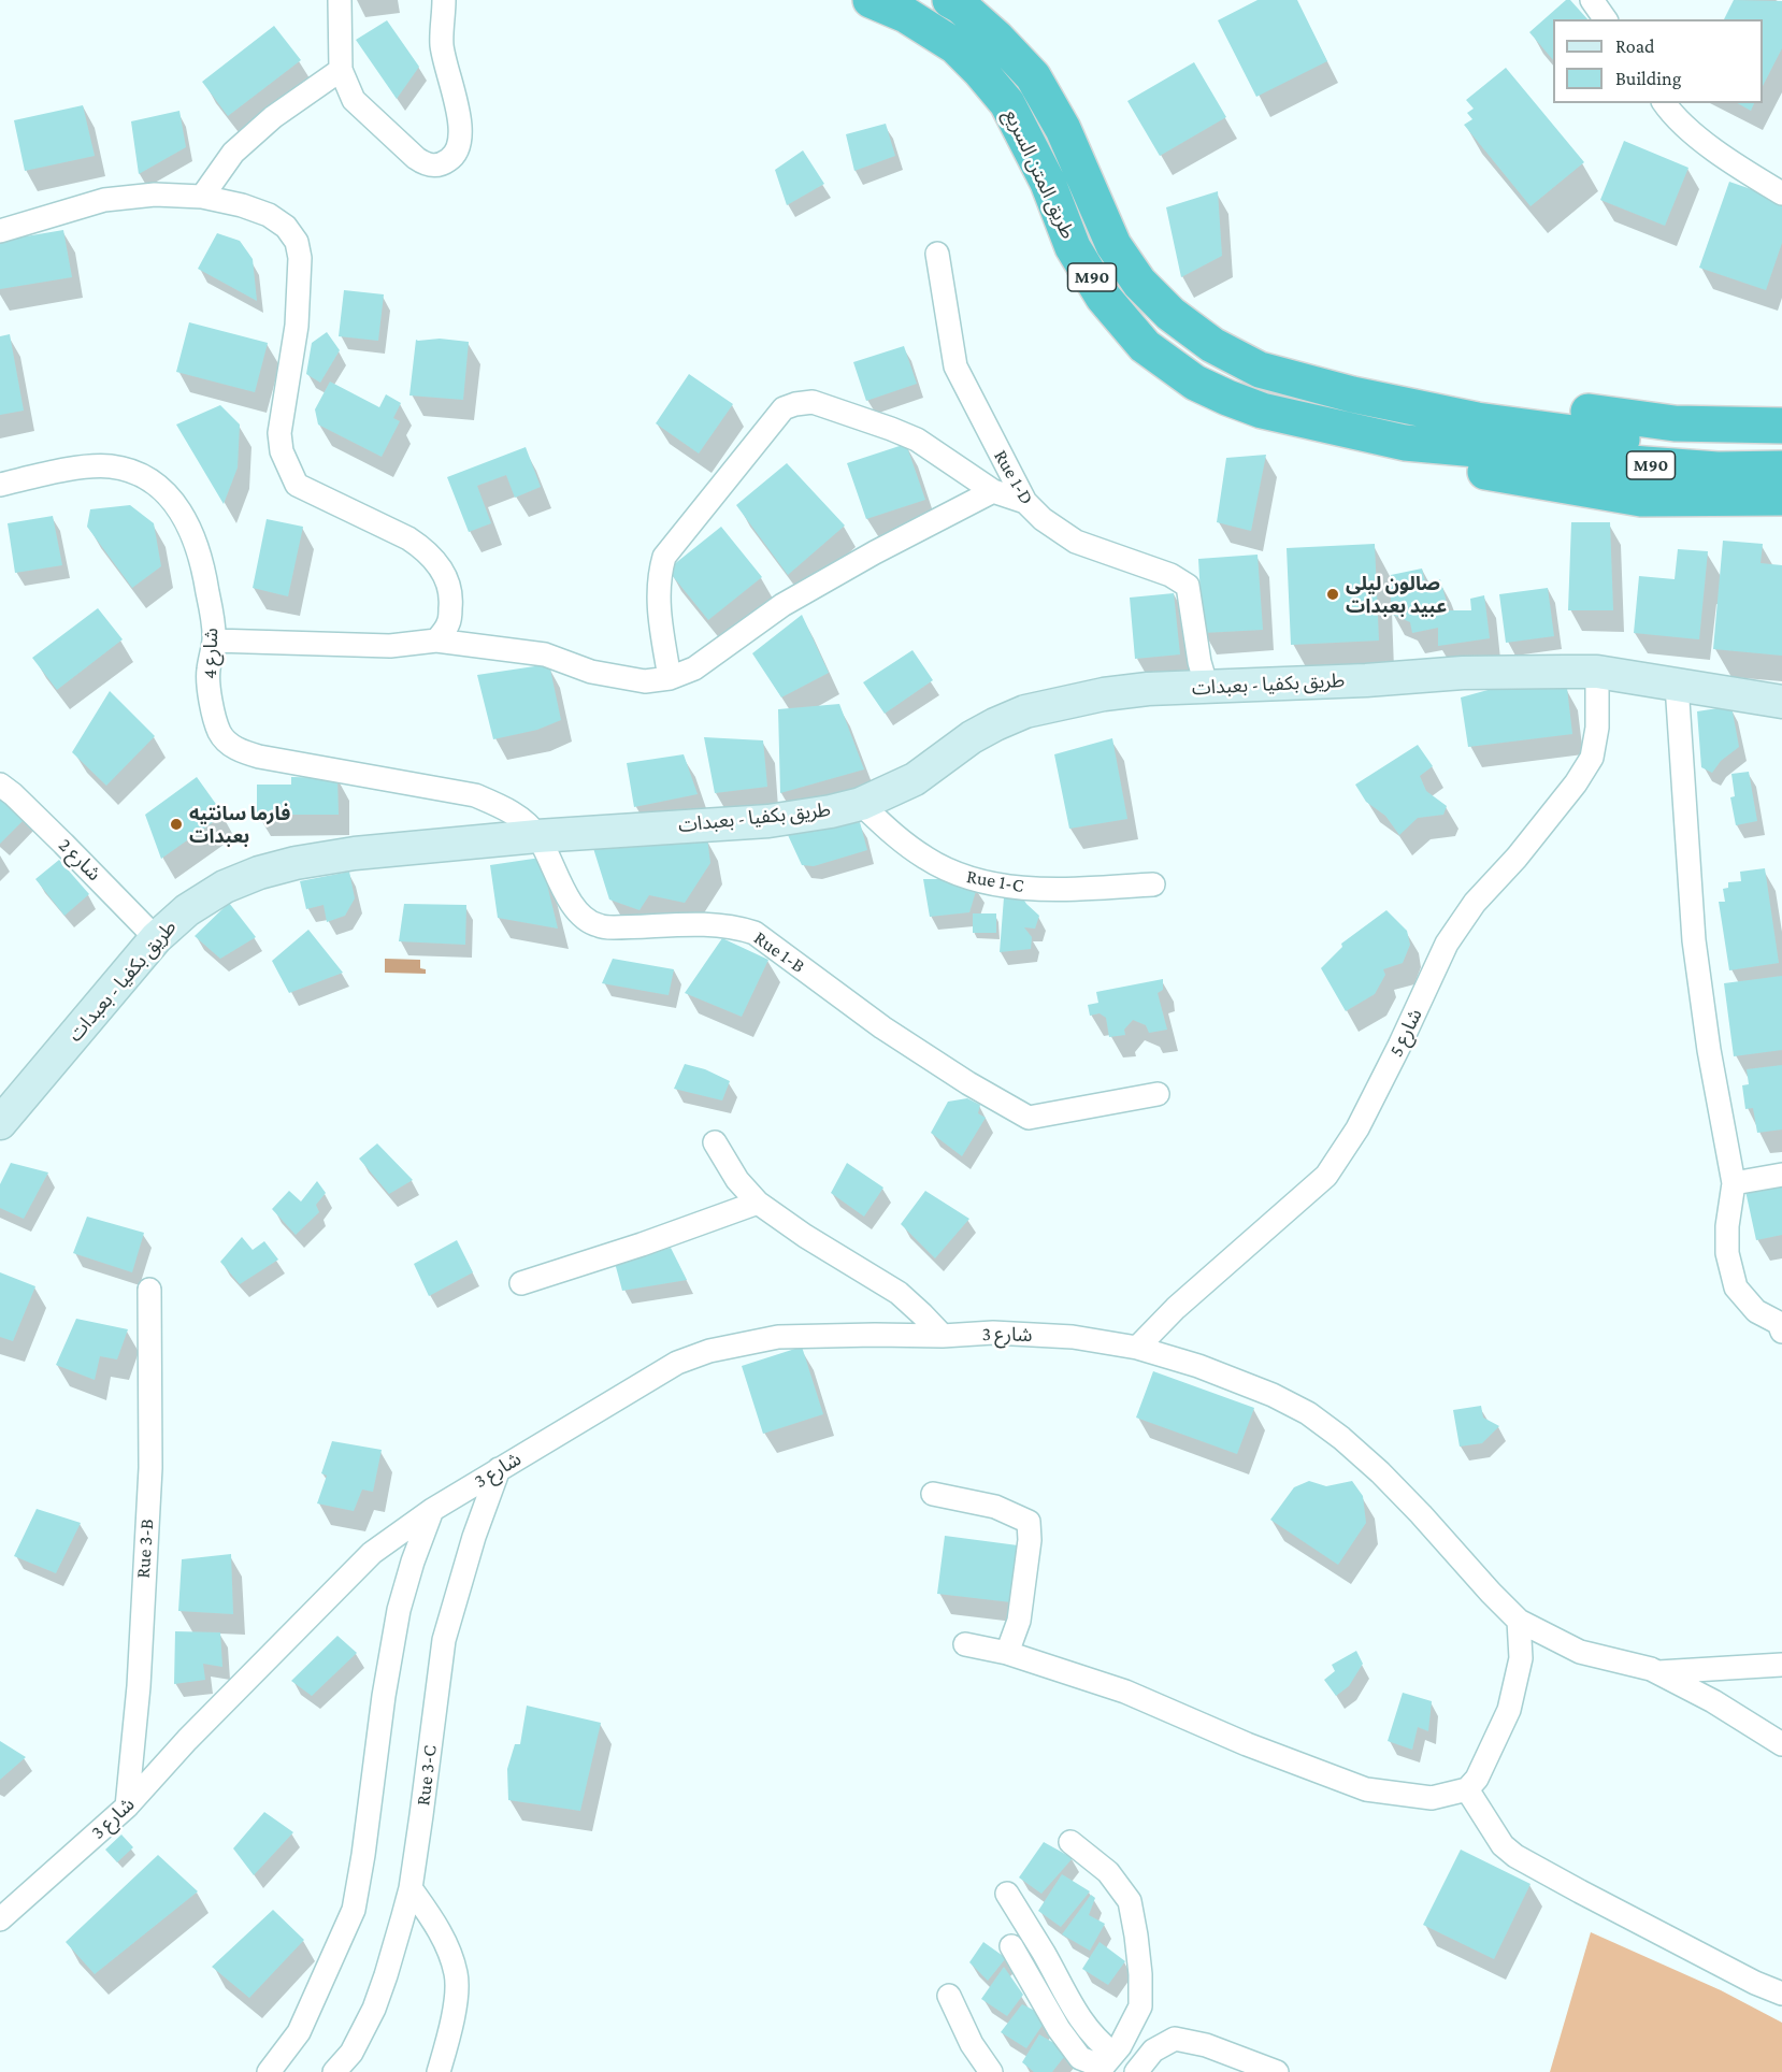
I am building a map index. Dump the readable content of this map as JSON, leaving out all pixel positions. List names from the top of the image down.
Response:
{
  "streets": {
    "highway": ["طريق المتن السريع", "M90"],
    "main road": ["طريق بكفيا - بعبدات"],
    "street": [
      "Rue 1-D",
      "شارع 4",
      "شارع 2",
      "Rue 1-C",
      "Rue 1-B",
      "شارع 5",
      "شارع 3",
      "Rue 3-B",
      "Rue 3-C"
    ]
  },
  "crossings": [
    ["طريق المتن السريع", "M90"],
    ["Rue 1-D", "طريق بكفيا - بعبدات"],
    ["شارع 4", "طريق بكفيا - بعبدات"],
    ["شارع 4", "Rue 1-B"],
    ["طريق بكفيا - بعبدات", "شارع 2"],
    ["طريق بكفيا - بعبدات", "Rue 1-C"],
    ["طريق بكفيا - بعبدات", "Rue 1-B"],
    ["طريق بكفيا - بعبدات", "شارع 5"],
    ["شارع 5", "شارع 3"],
    ["شارع 3", "Rue 3-B"],
    ["شارع 3", "Rue 3-C"]
  ],
  "places": ["صالون ليلى عبيد بعبدات", "فارما سانتيه بعبدات"],
  "legend": ["Road", "Building"]
}
